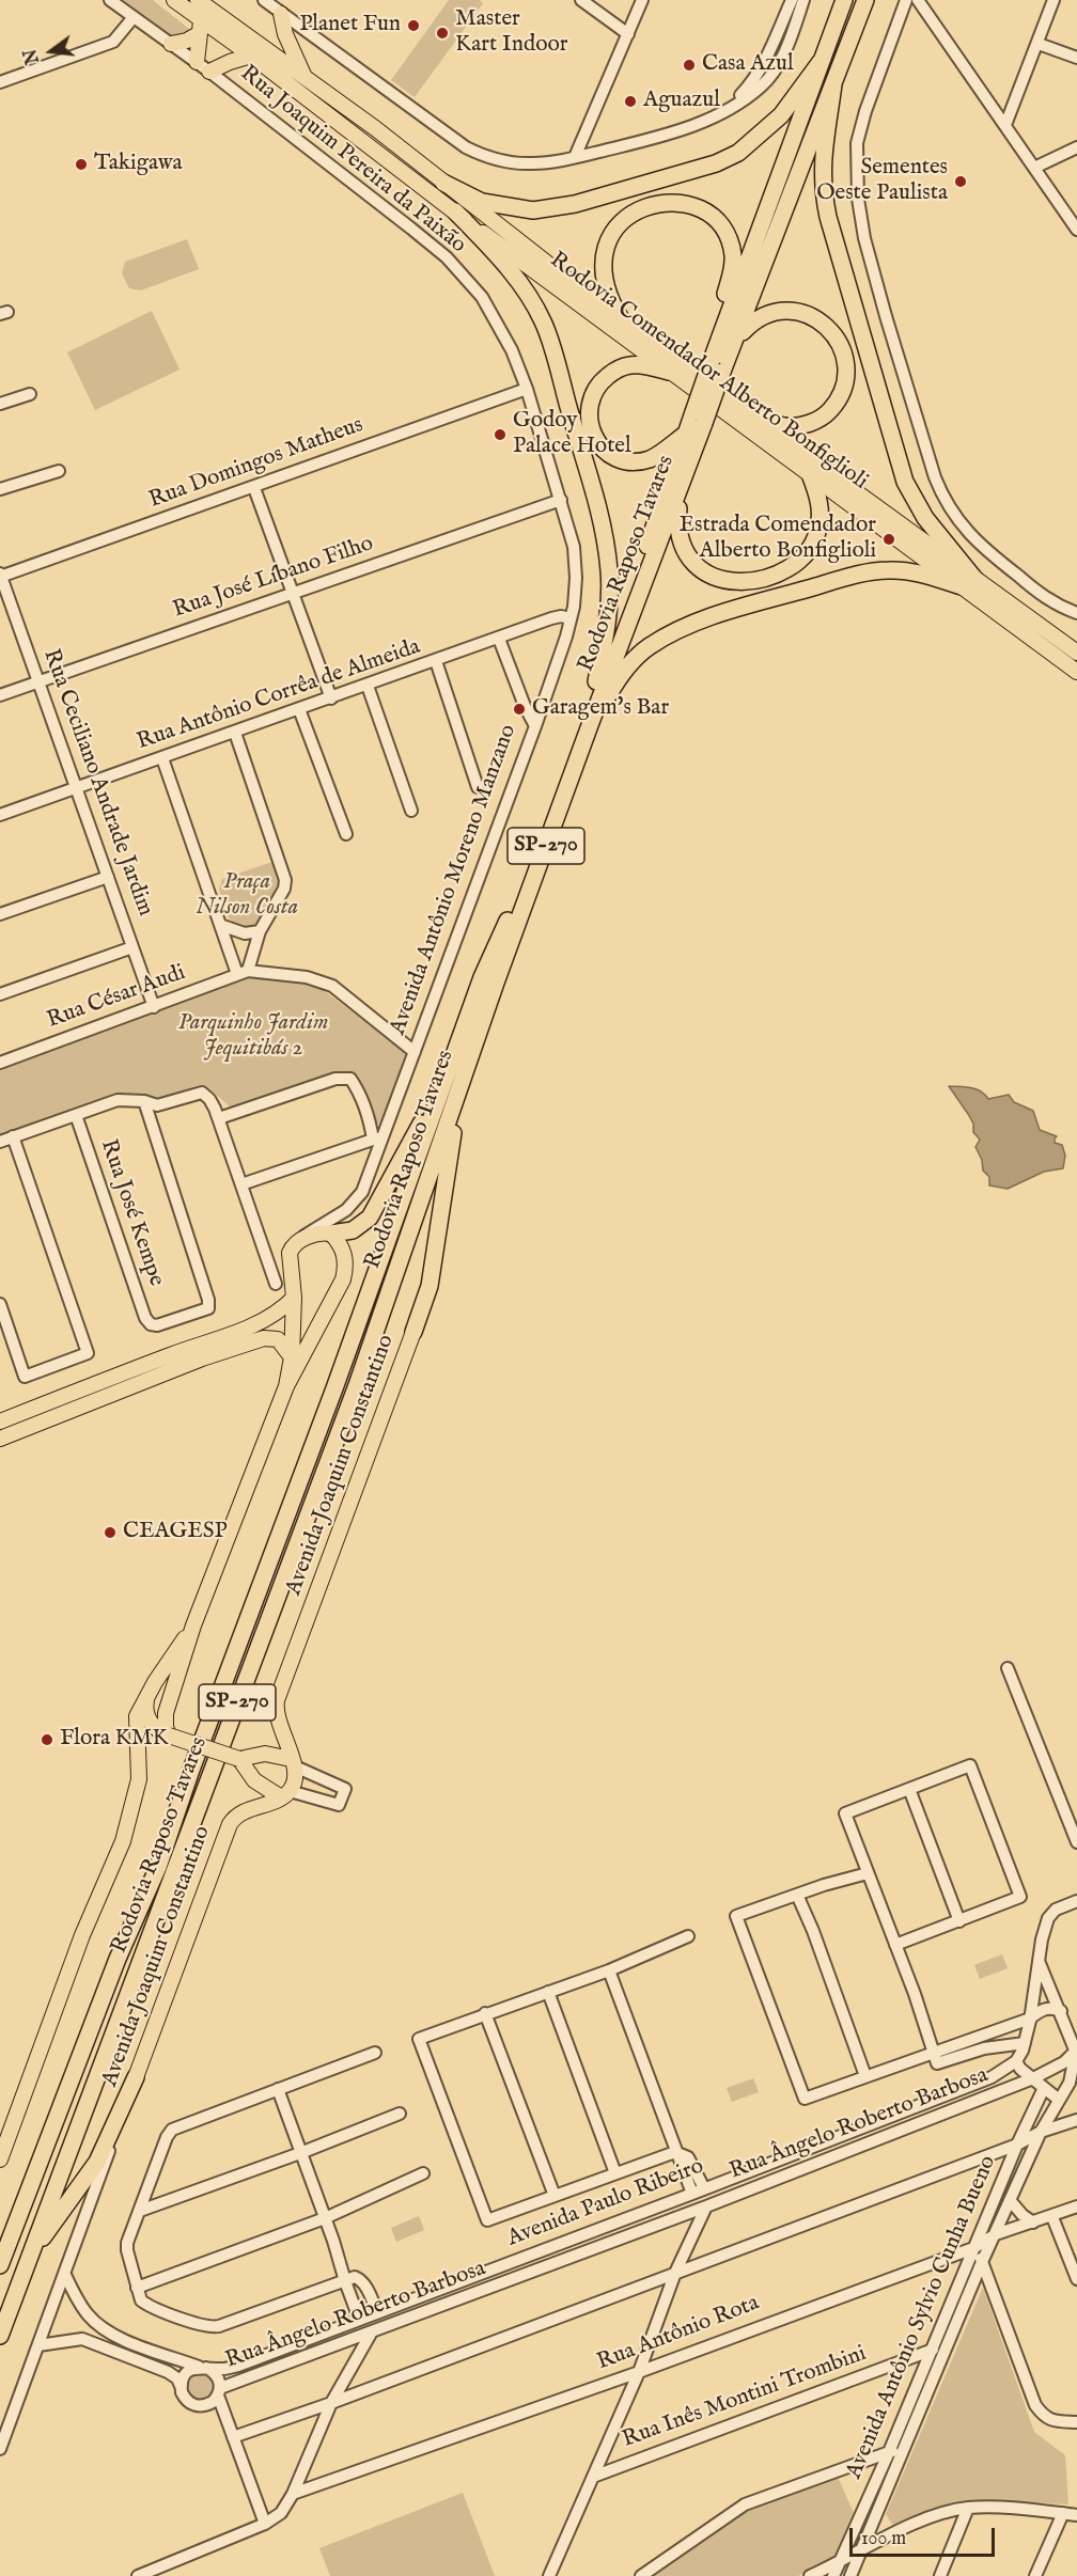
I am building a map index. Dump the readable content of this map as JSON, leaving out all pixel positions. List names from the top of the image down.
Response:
{
  "streets": {
    "highway": ["Rodovia Raposo Tavares", "SP-270"],
    "main road": ["Rodovia Comendador Alberto Bonfiglioli", "Avenida Joaquim Constantino"],
    "street": [
      "Rua Joaquim Pereira da Paixão",
      "Rua Domingos Matheus",
      "Rua José Líbano Filho",
      "Rua Antônio Corrêa de Almeida",
      "Rua Ceciliano Andrade Jardim",
      "Avenida Antônio Moreno Manzano",
      "Rua César Audi",
      "Rua José Kempe",
      "Rua Ângelo Roberto Barbosa",
      "Avenida Paulo Ribeiro",
      "Avenida Antônio Sylvio Cunha Bueno",
      "Rua Antônio Rota",
      "Rua Inês Montini Trombini"
    ]
  },
  "crossings": [
    ["Rua Joaquim Pereira da Paixão", "Rua Domingos Matheus"],
    ["Rua Joaquim Pereira da Paixão", "Avenida Antônio Moreno Manzano"],
    ["Rua Domingos Matheus", "Rua Ceciliano Andrade Jardim"],
    ["Rua Domingos Matheus", "Avenida Antônio Moreno Manzano"],
    ["Rua José Líbano Filho", "Rua Ceciliano Andrade Jardim"],
    ["Rua José Líbano Filho", "Avenida Antônio Moreno Manzano"],
    ["Rua Antônio Corrêa de Almeida", "Rua Ceciliano Andrade Jardim"],
    ["Rua Antônio Corrêa de Almeida", "Avenida Antônio Moreno Manzano"],
    ["Rua Ceciliano Andrade Jardim", "Rua César Audi"],
    ["Avenida Joaquim Constantino", "Avenida Paulo Ribeiro"],
    ["Rua Ângelo Roberto Barbosa", "Avenida Paulo Ribeiro"],
    ["Rua Ângelo Roberto Barbosa", "Avenida Antônio Sylvio Cunha Bueno"],
    ["Avenida Antônio Sylvio Cunha Bueno", "Rua Antônio Rota"],
    ["Avenida Antônio Sylvio Cunha Bueno", "Rua Inês Montini Trombini"]
  ],
  "parks": ["Praça Nilson Costa", "Parquinho Jardim Jequitibás 2"],
  "places": [
    "Planet Fun",
    "Master Kart Indoor",
    "Casa Azul",
    "Aguazul",
    "Takigawa",
    "Sementes Oeste Paulista",
    "Godoy Palace Hotel",
    "Estrada Comendador Alberto Bonfiglioli",
    "Garagem's Bar",
    "CEAGESP",
    "Flora KMK"
  ],
  "scale_bar": "100 m",
  "north": "left"
}
